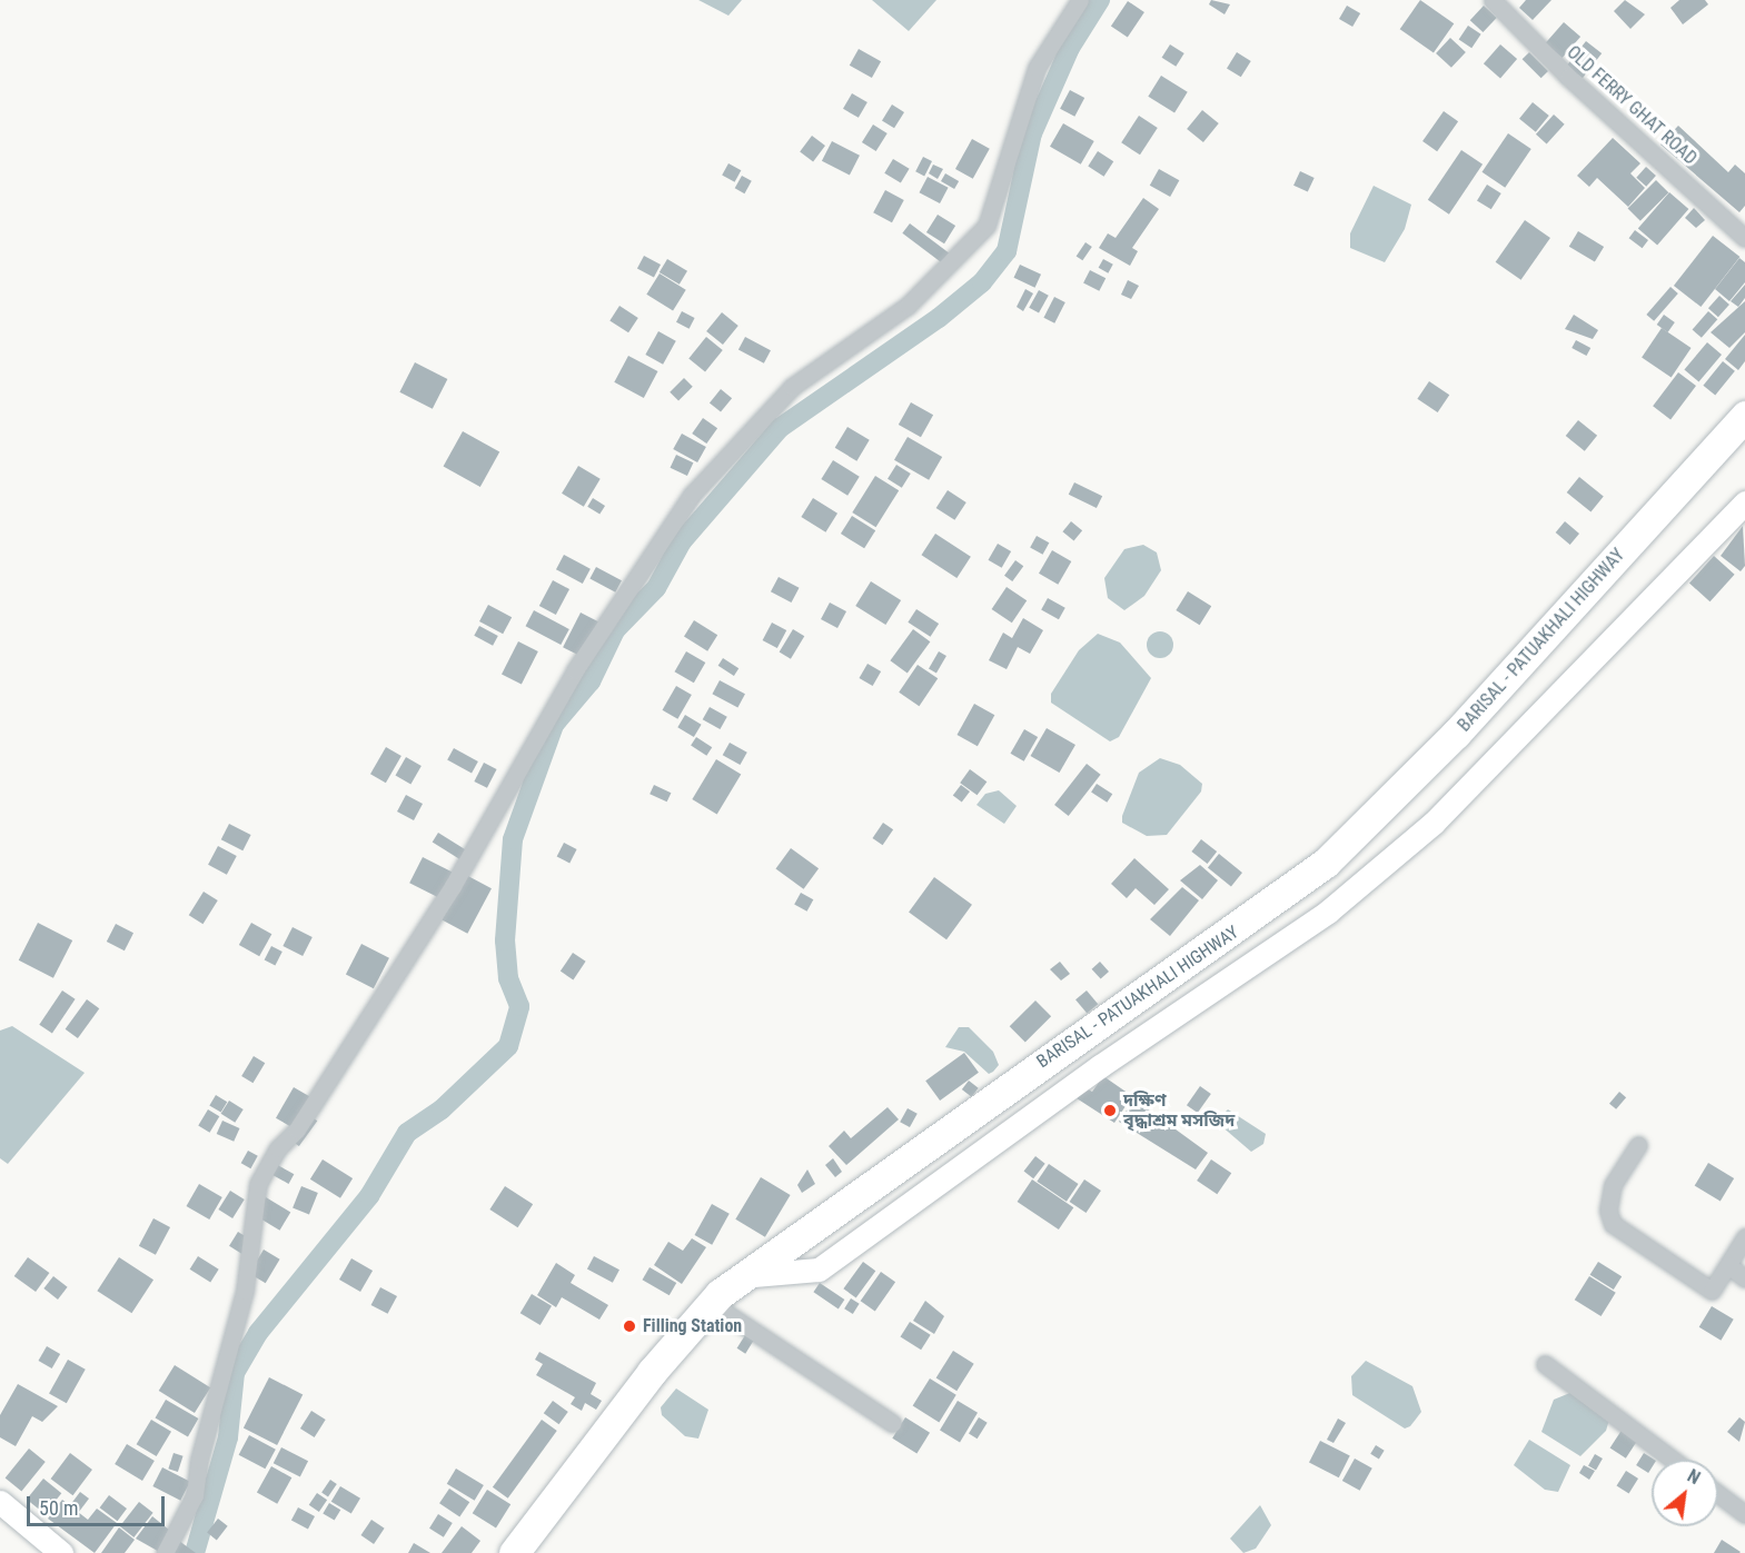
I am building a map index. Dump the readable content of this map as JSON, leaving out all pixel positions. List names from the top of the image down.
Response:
{
  "streets": {
    "highway": ["BARISAL - PATUAKHALI HIGHWAY"],
    "street": ["OLD FERRY GHAT ROAD"]
  },
  "places": ["দক্ষিণ বৃদ্ধাশ্রম মসজিদ", "Filling Station"],
  "scale_bar": "50 m",
  "north": "top right"
}
